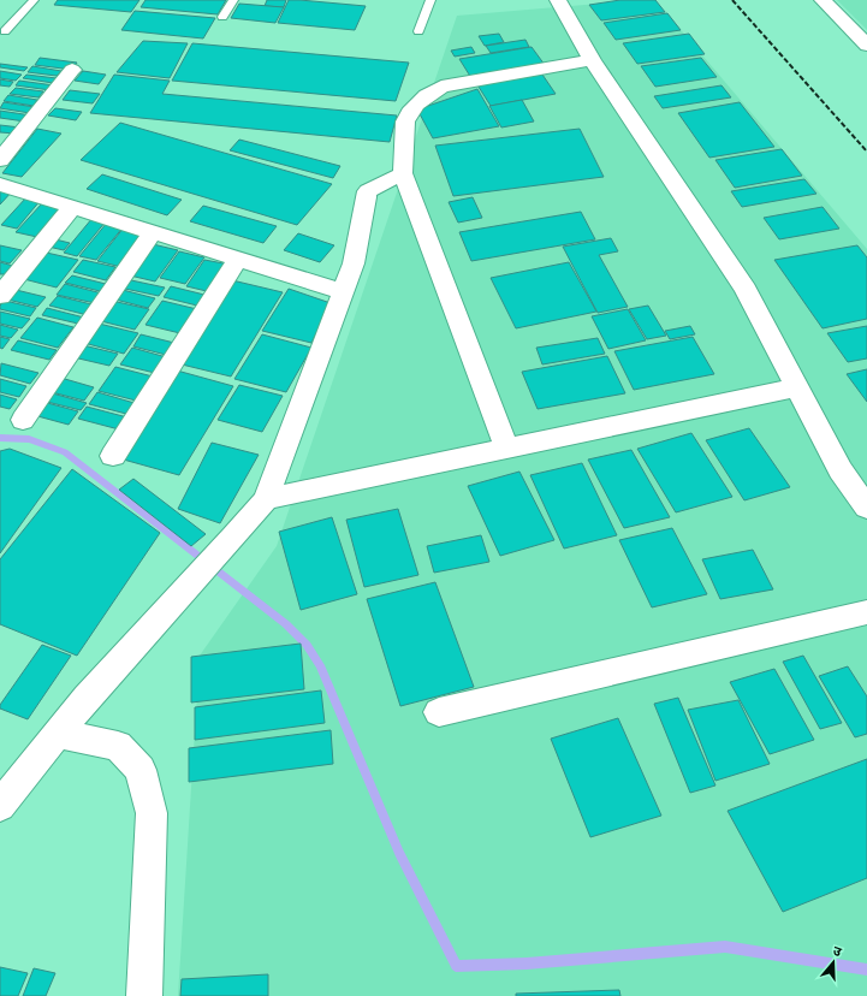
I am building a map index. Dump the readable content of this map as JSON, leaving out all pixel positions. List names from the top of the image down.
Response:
{
  "north": "top"
}
